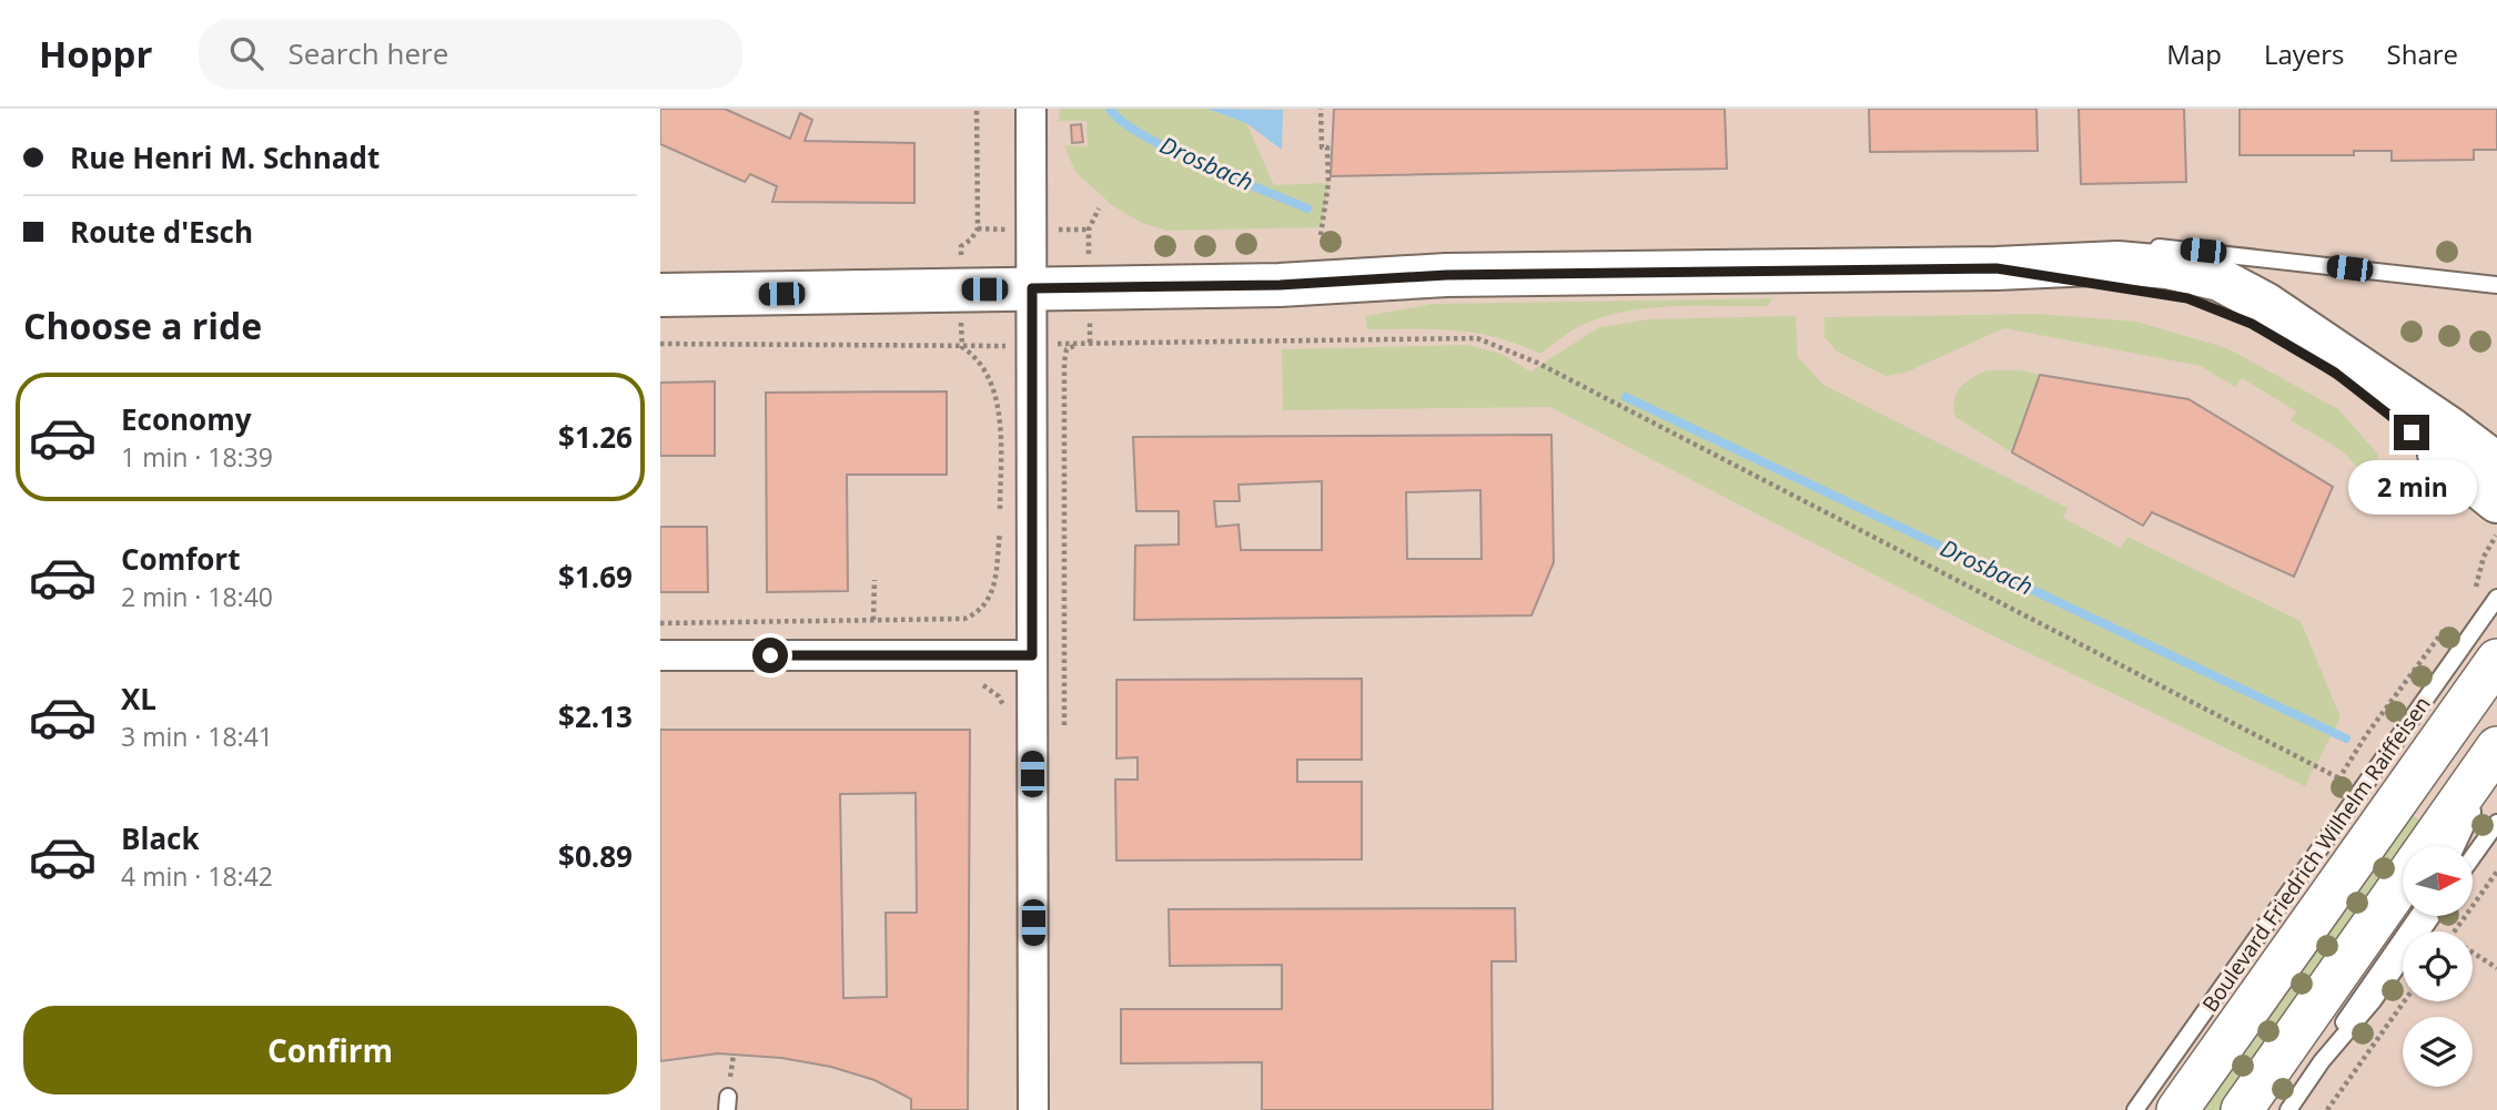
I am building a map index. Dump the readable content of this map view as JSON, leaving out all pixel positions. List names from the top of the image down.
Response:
{
  "streets": {
    "main road": ["Boulevard Friedrich Wilhelm Raiffeisen"]
  },
  "water": ["Drosbach"],
  "north": "right",
  "page": {
    "header": "Hoppr",
    "search": "Search here",
    "nav": ["Map", "Layers", "Share"],
    "banner": ["Rue Henri M. Schnadt", "Route d'Esch"],
    "heading": "Choose a ride",
    "list": [
      {
        "name": "Economy",
        "note": "1 min · 18:39",
        "value": "$1.26"
      },
      {
        "name": "Comfort",
        "note": "2 min · 18:40",
        "value": "$1.69"
      },
      {
        "name": "XL",
        "note": "3 min · 18:41",
        "value": "$2.13"
      },
      {
        "name": "Black",
        "note": "4 min · 18:42",
        "value": "$0.89"
      }
    ],
    "bubble": "2 min",
    "buttons": "Confirm"
  }
}
